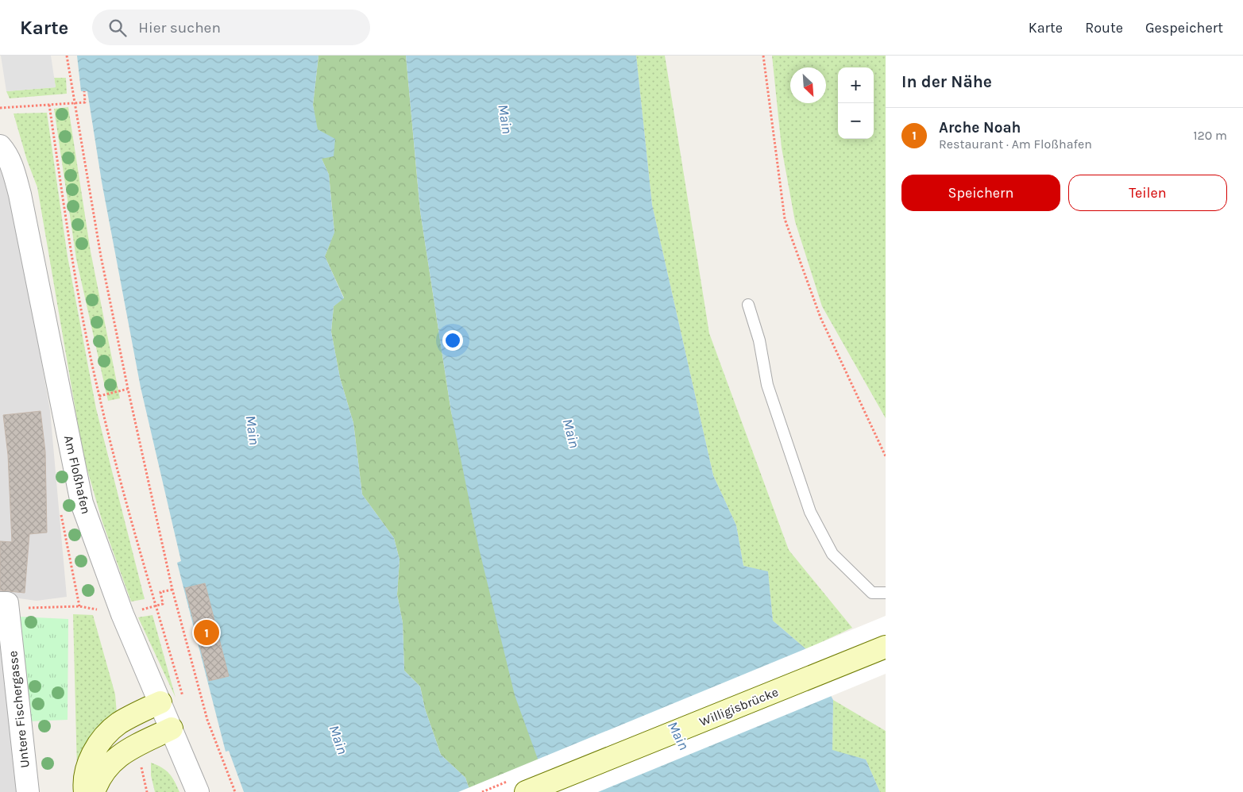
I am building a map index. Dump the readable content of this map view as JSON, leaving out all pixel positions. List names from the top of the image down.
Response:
{
  "streets": {
    "main road": ["Willigisbrücke"],
    "street": ["Am Floßhafen", "Untere Fischergasse"]
  },
  "water": ["Main"],
  "north": "bottom right",
  "page": {
    "header": "Karte",
    "search": "Hier suchen",
    "nav": ["Karte", "Route", "Gespeichert"],
    "heading": "In der Nähe",
    "map_buttons": ["+", "−"],
    "list": [
      {
        "mark": "1",
        "name": "Arche Noah",
        "note": "Restaurant · Am Floßhafen",
        "value": "120 m"
      }
    ],
    "buttons": ["Speichern", "Teilen"],
    "pins": "1"
  }
}
